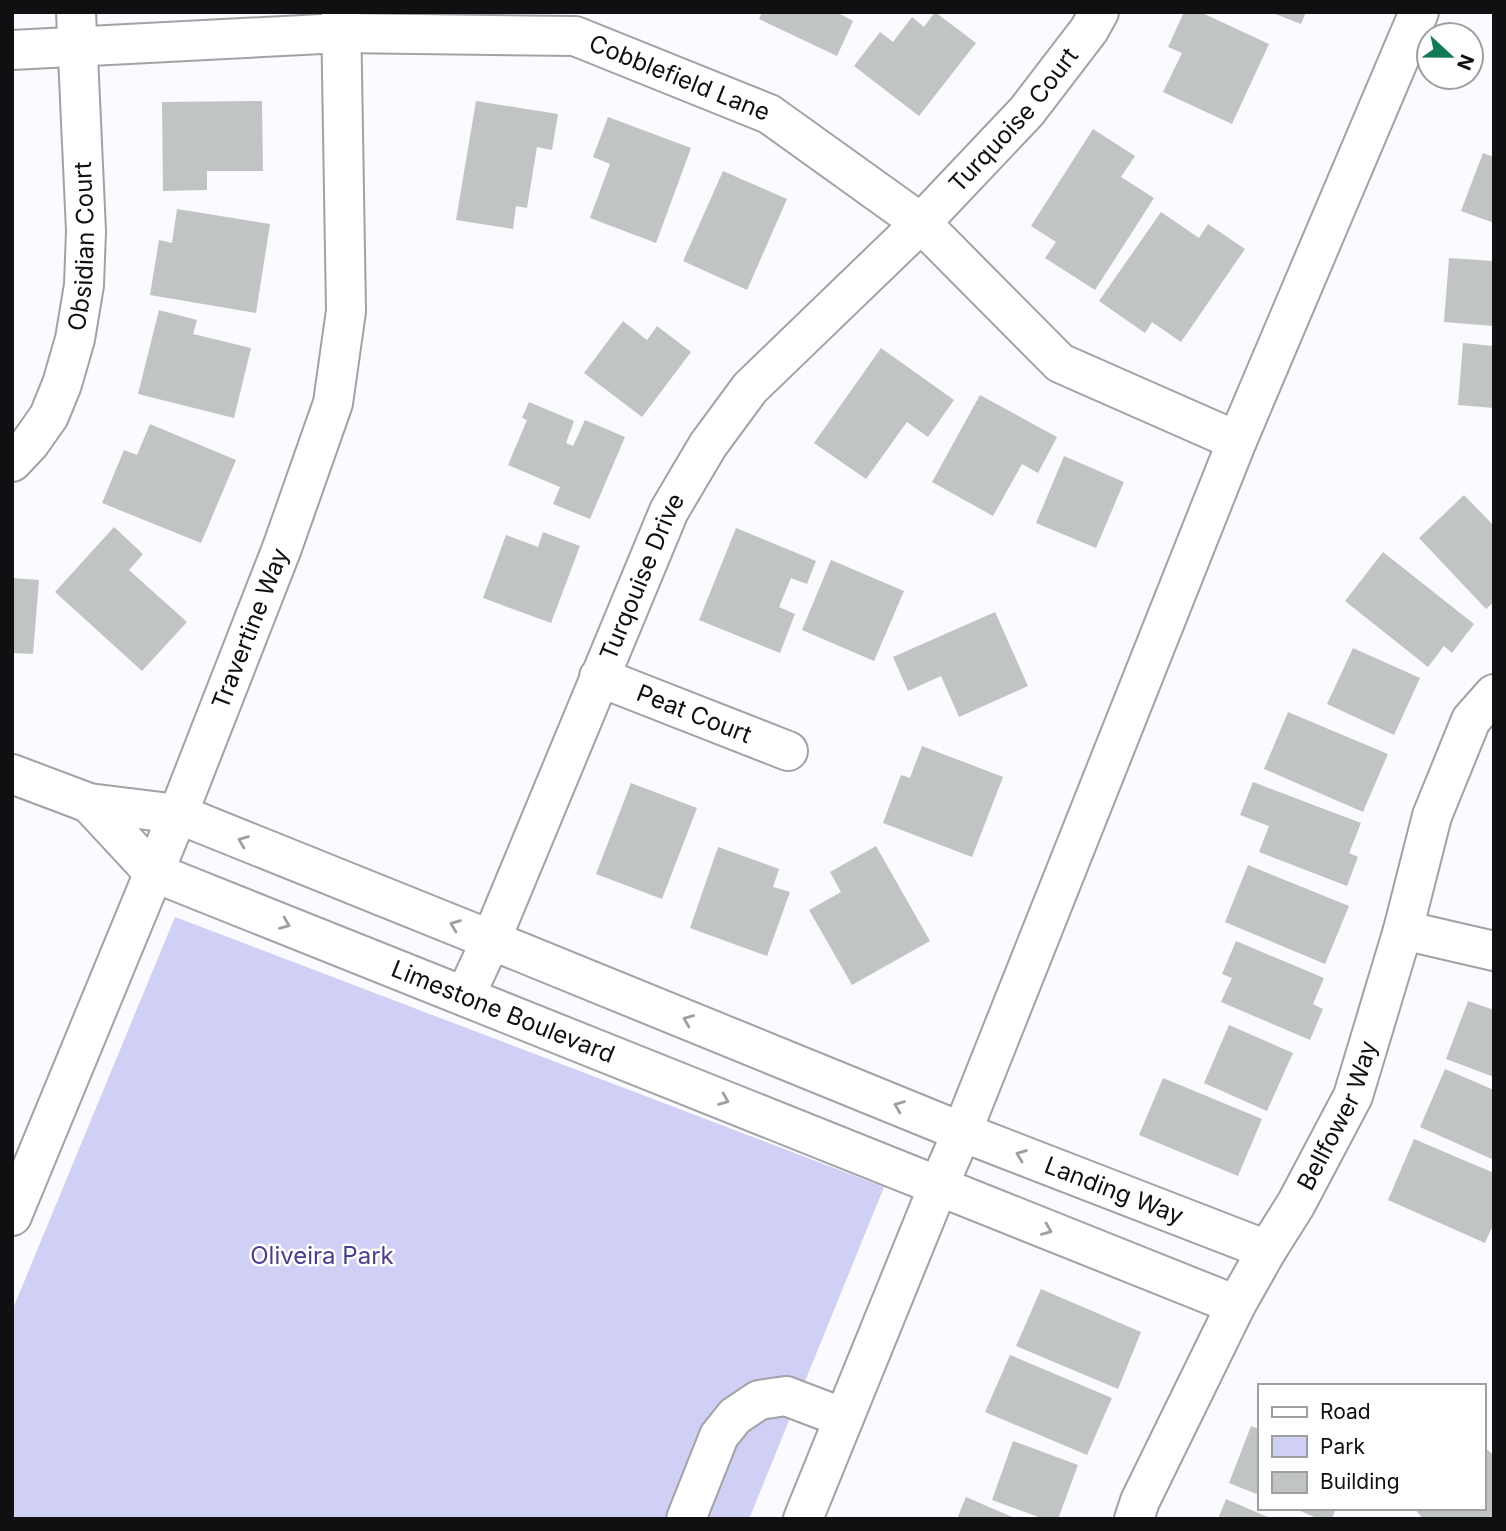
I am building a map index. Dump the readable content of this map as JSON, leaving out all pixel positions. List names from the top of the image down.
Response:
{
  "streets": {
    "street": [
      "Cobblefield Lane",
      "Turquoise Court",
      "Obsidian Court",
      "Turqouise Drive",
      "Travertine Way",
      "Peat Court",
      "Limestone Boulevard",
      "Bellfower Way",
      "Landing Way"
    ]
  },
  "crossings": [
    ["Cobblefield Lane", "Turquoise Court"],
    ["Cobblefield Lane", "Obsidian Court"],
    ["Cobblefield Lane", "Turqouise Drive"],
    ["Cobblefield Lane", "Travertine Way"],
    ["Turquoise Court", "Turqouise Drive"],
    ["Turqouise Drive", "Peat Court"],
    ["Turqouise Drive", "Limestone Boulevard"],
    ["Travertine Way", "Limestone Boulevard"],
    ["Limestone Boulevard", "Landing Way"],
    ["Bellfower Way", "Landing Way"]
  ],
  "parks": ["Oliveira Park"],
  "legend": ["Road", "Park", "Building"],
  "north": "right"
}
